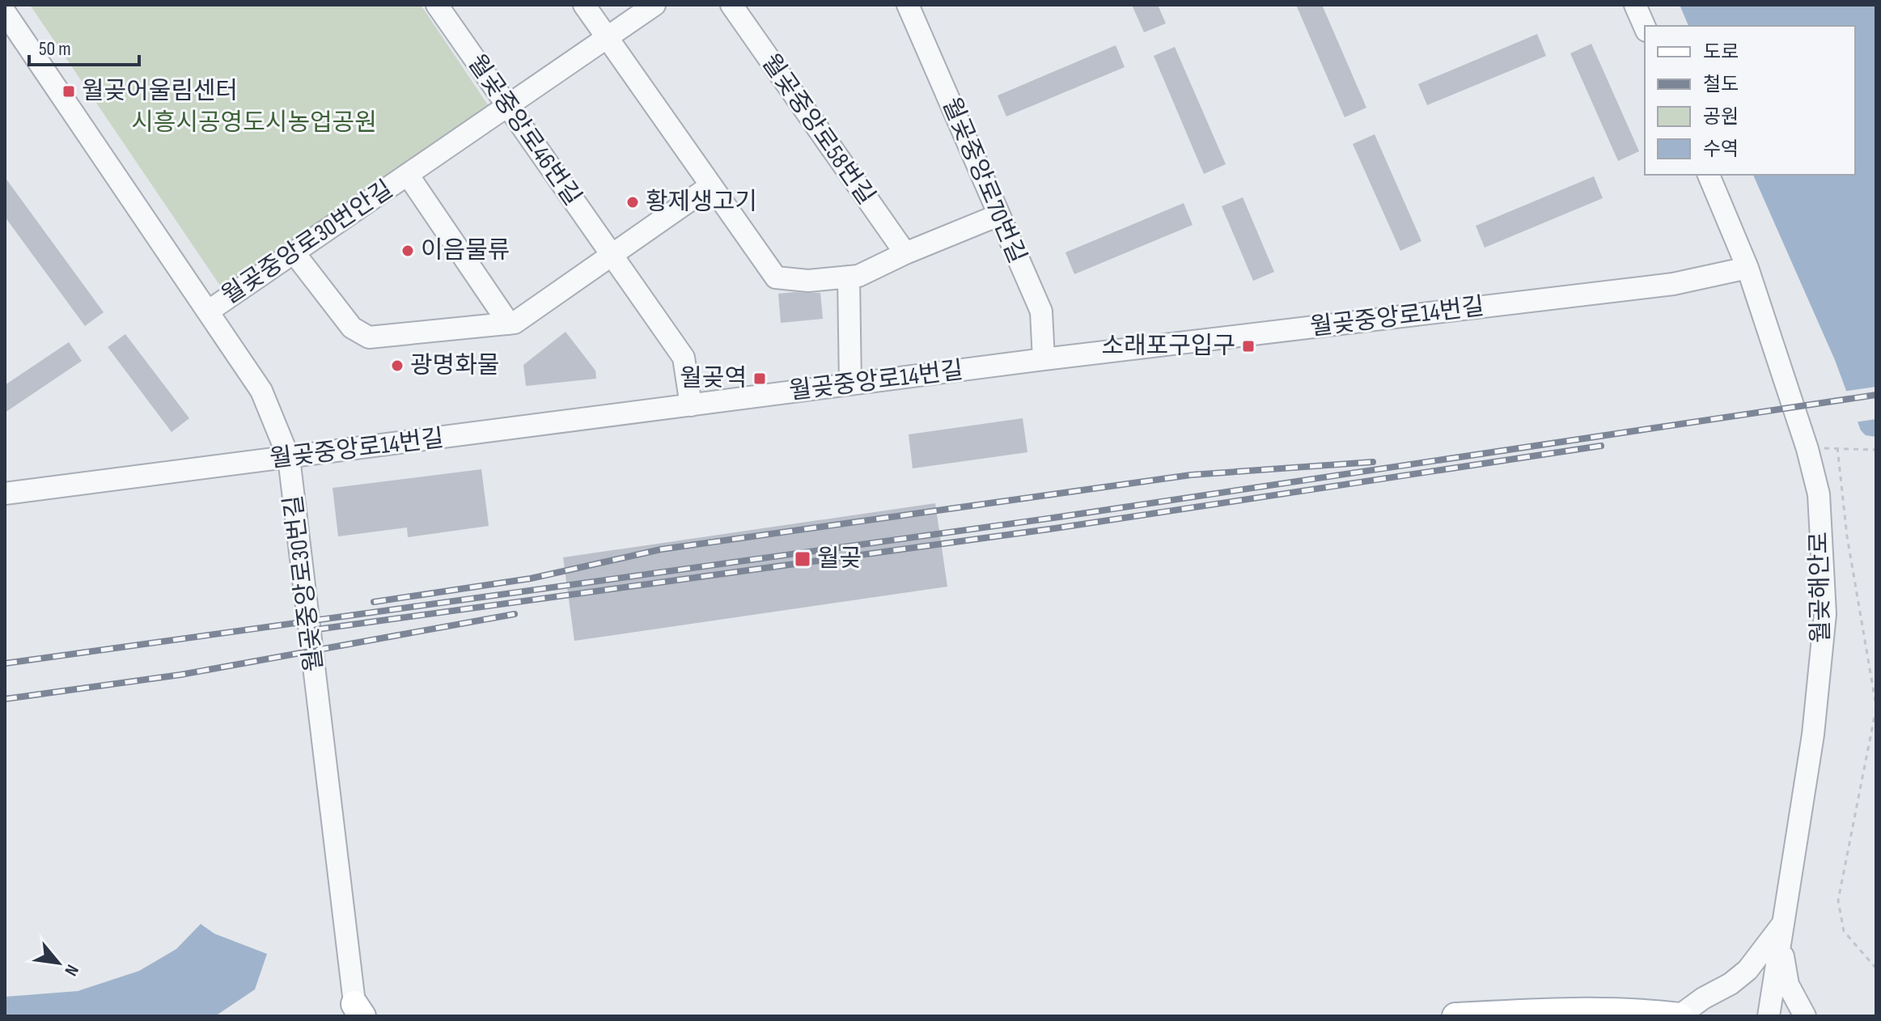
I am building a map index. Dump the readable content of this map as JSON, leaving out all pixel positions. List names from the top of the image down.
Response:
{
  "streets": {
    "street": [
      "월곶중앙로58번길",
      "월곶중앙로46번길",
      "월곶중앙로70번길",
      "월곶중앙로30번안길",
      "월곶중앙로14번길",
      "월곶중앙로30번길",
      "월곶해안로"
    ]
  },
  "crossings": [
    ["월곶중앙로46번길", "월곶중앙로30번안길"],
    ["월곶중앙로46번길", "월곶중앙로14번길"],
    ["월곶중앙로70번길", "월곶중앙로14번길"],
    ["월곶중앙로30번안길", "월곶중앙로30번길"],
    ["월곶중앙로14번길", "월곶중앙로30번길"],
    ["월곶중앙로14번길", "월곶해안로"]
  ],
  "parks": ["시흥시공영도시농업공원"],
  "places": {
    "transit": [
      "월곶어울림센터",
      "소래포구입구",
      "월곶역",
      "월곶"
    ],
    "other": ["황제생고기", "이음물류", "광명화물"]
  },
  "legend": [
    "도로",
    "철도",
    "공원",
    "수역"
  ],
  "scale_bar": "50 m",
  "north": "bottom right"
}
